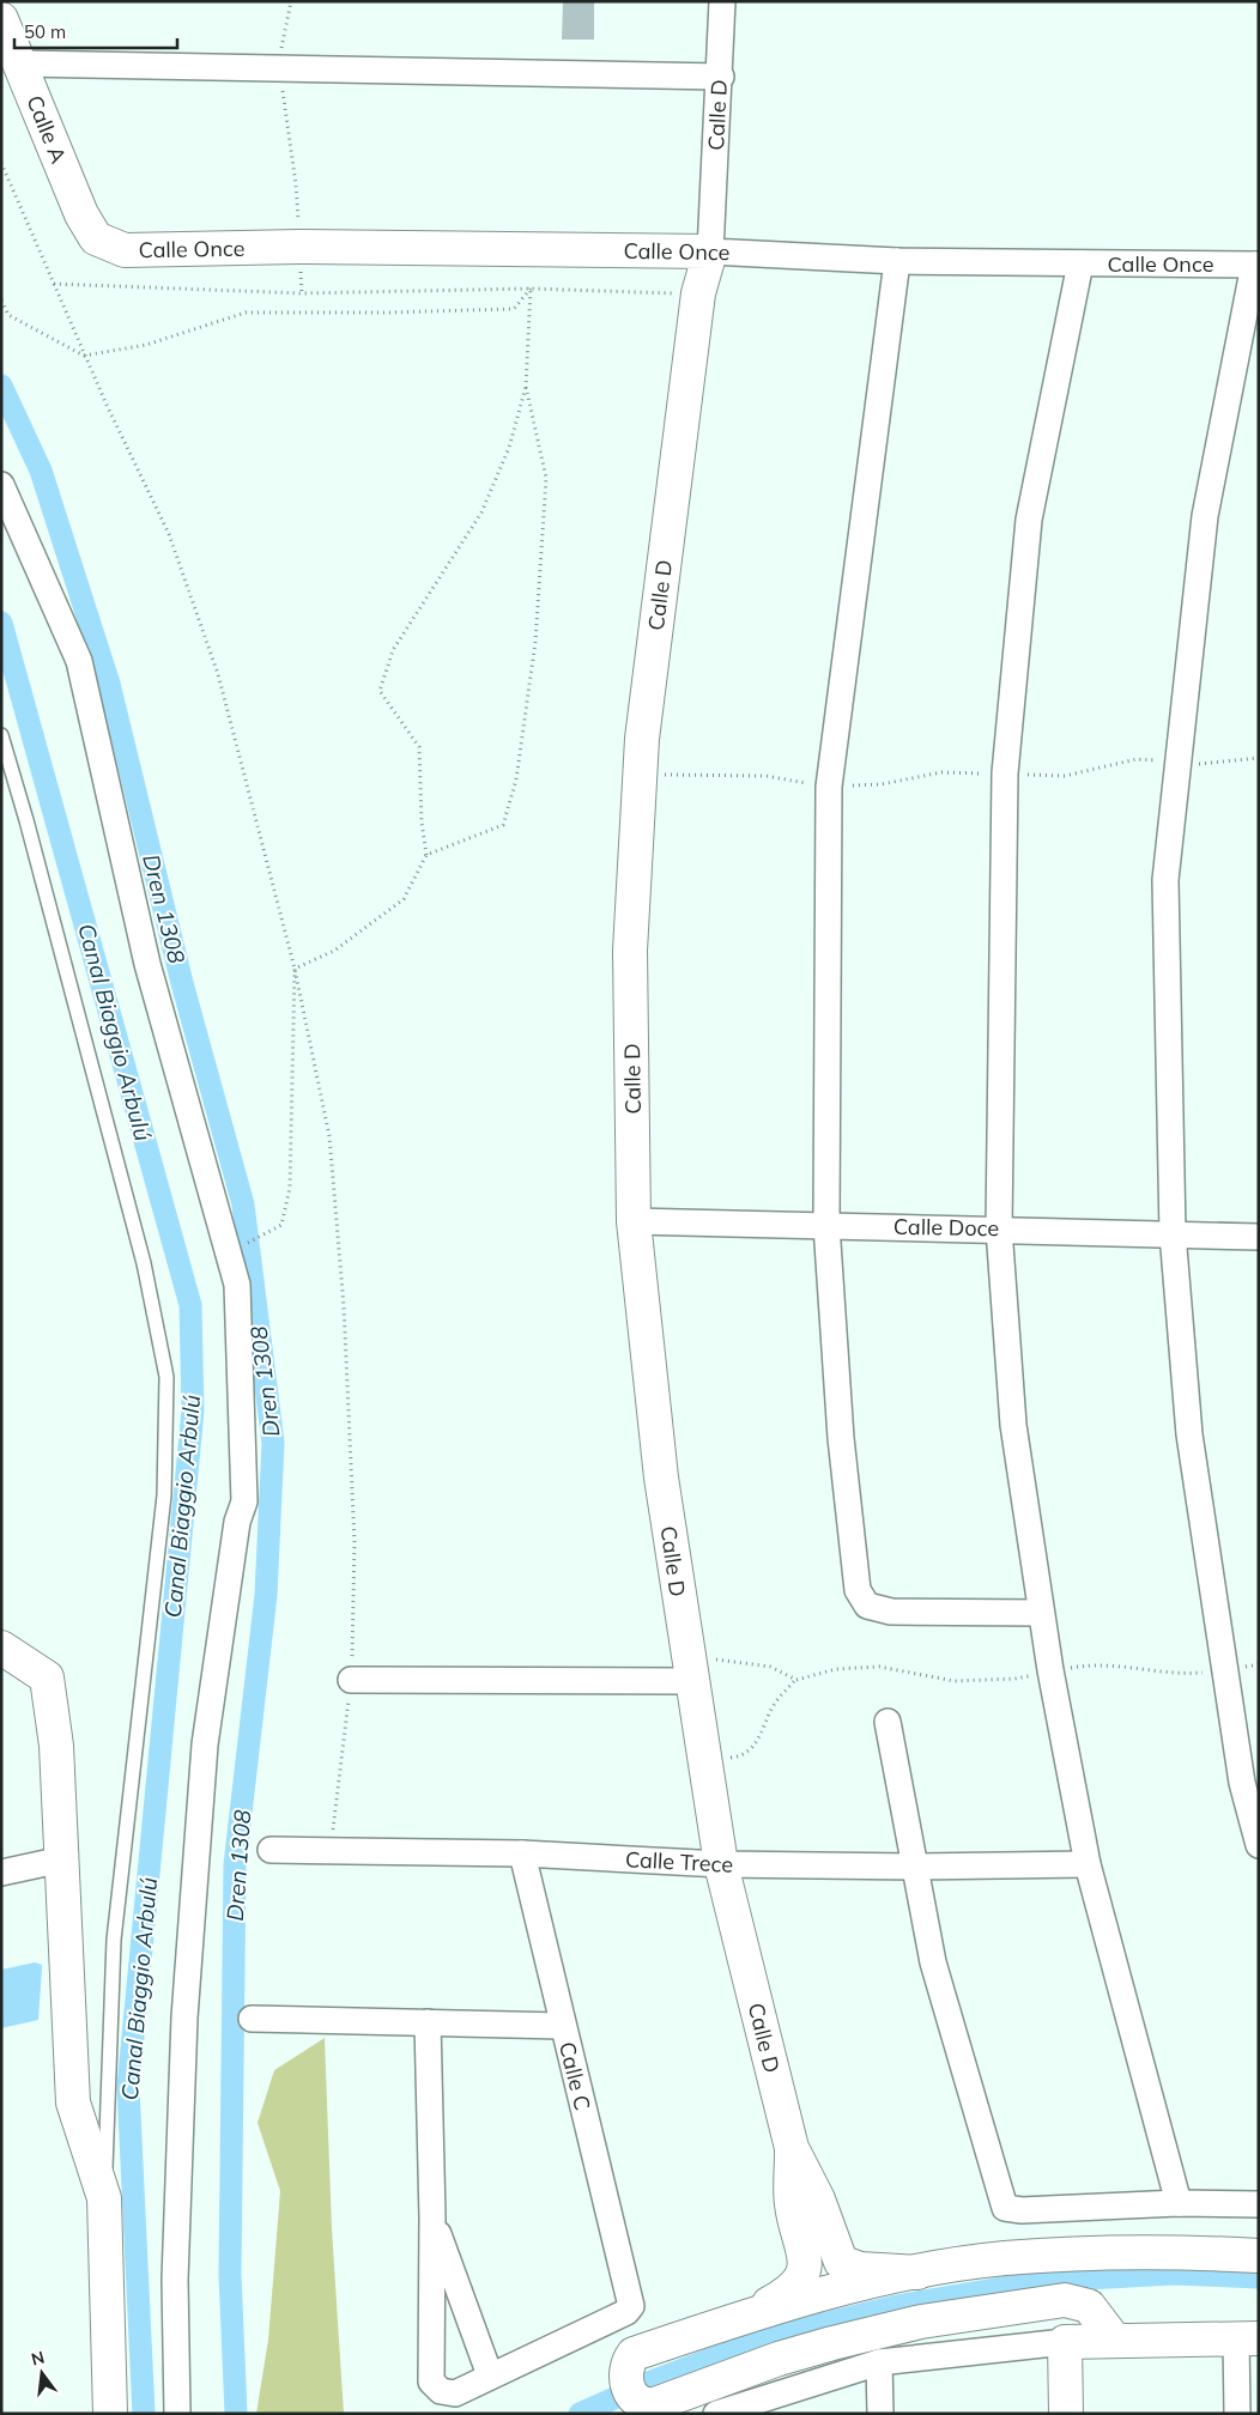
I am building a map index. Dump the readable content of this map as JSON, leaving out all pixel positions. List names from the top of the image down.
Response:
{
  "streets": {
    "street": [
      "Calle D",
      "Calle A",
      "Calle Once",
      "Calle Doce",
      "Calle Trece",
      "Calle C"
    ]
  },
  "crossings": [
    ["Calle D", "Calle Once"],
    ["Calle D", "Calle Doce"],
    ["Calle D", "Calle Trece"],
    ["Calle A", "Calle Once"],
    ["Calle Trece", "Calle C"]
  ],
  "water": ["Dren 1308", "Canal Biaggio Arbulú"],
  "scale_bar": "50 m",
  "north": "top"
}
